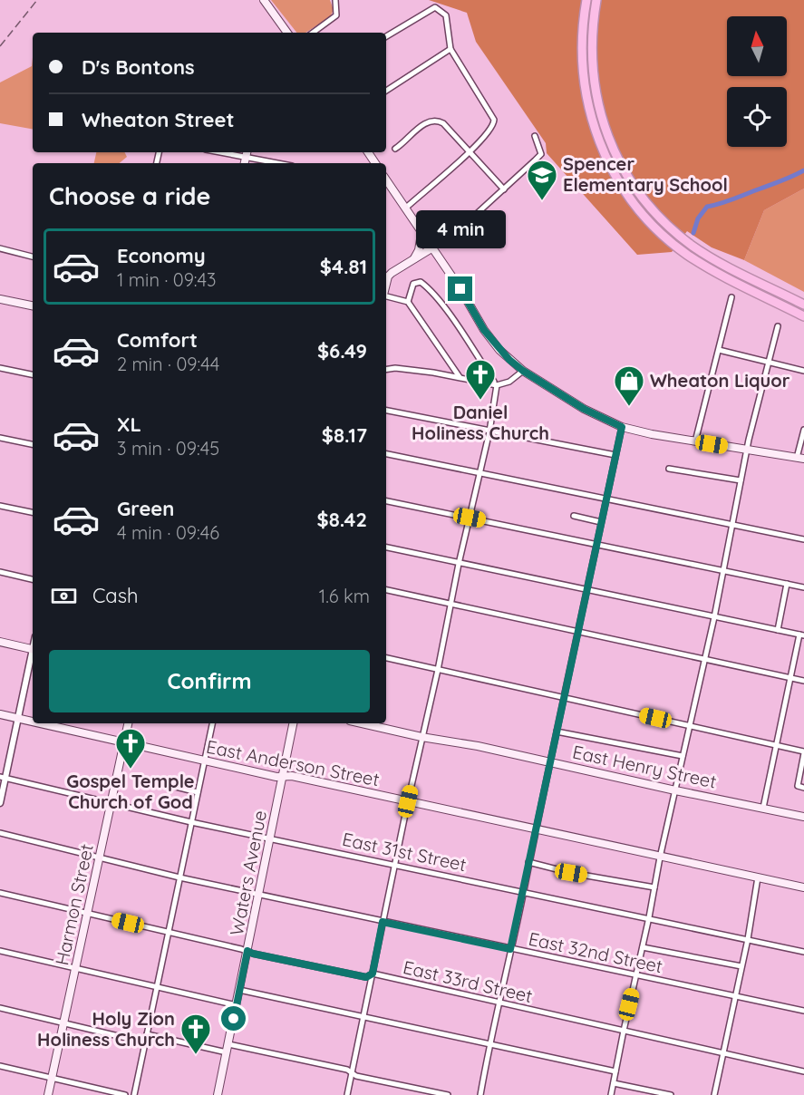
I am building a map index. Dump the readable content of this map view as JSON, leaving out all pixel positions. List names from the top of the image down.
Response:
{
  "streets": {
    "main road": [
      "East Anderson Street",
      "East Henry Street",
      "Waters Avenue",
      "Harmon Street"
    ],
    "street": ["East 31st Street", "East 32nd Street", "East 33rd Street"]
  },
  "crossings": [
    ["East Anderson Street", "Waters Avenue"],
    ["East Anderson Street", "Harmon Street"],
    ["East 31st Street", "Waters Avenue"],
    ["East 31st Street", "Harmon Street"],
    ["Waters Avenue", "East 32nd Street"],
    ["Waters Avenue", "East 33rd Street"],
    ["Harmon Street", "East 32nd Street"],
    ["Harmon Street", "East 33rd Street"]
  ],
  "places": {
    "school or university": ["Spencer Elementary School"],
    "church": ["Daniel Holiness Church", "Gospel Temple Church of God", "Holy Zion Holiness Church"],
    "shop": ["Wheaton Liquor"]
  },
  "north": "top",
  "page": {
    "banner": ["D's Bontons", "Wheaton Street"],
    "heading": "Choose a ride",
    "bubble": "4 min",
    "list": [
      {
        "name": "Economy",
        "note": "1 min · 09:43",
        "value": "$4.81"
      },
      {
        "name": "Comfort",
        "note": "2 min · 09:44",
        "value": "$6.49"
      },
      {
        "name": "XL",
        "note": "3 min · 09:45",
        "value": "$8.17"
      },
      {
        "name": "Green",
        "note": "4 min · 09:46",
        "value": "$8.42"
      }
    ],
    "pay": ["Cash", "1.6 km"],
    "buttons": "Confirm"
  }
}
